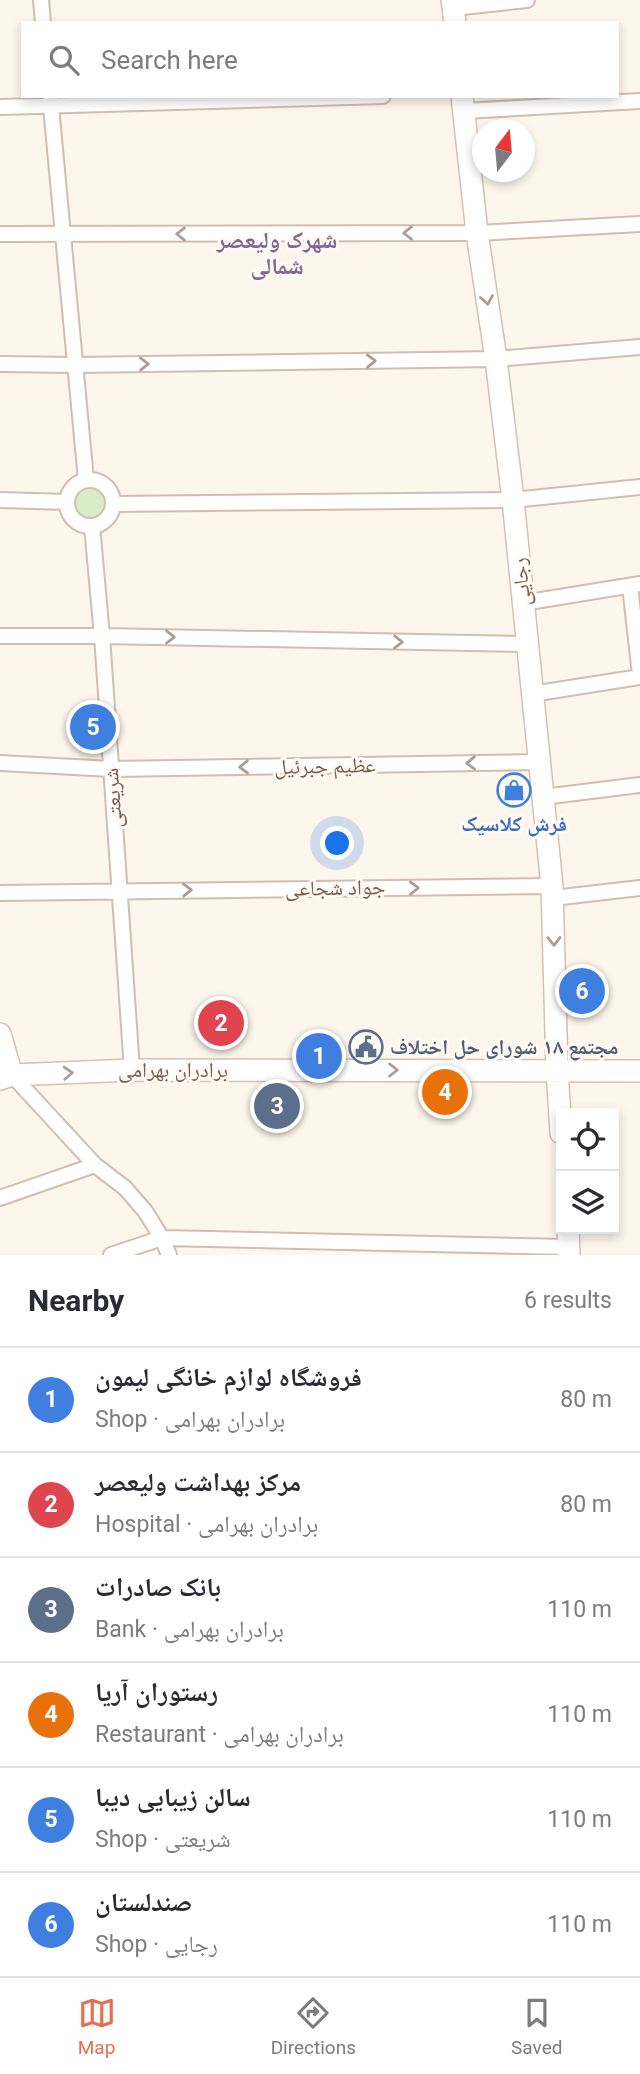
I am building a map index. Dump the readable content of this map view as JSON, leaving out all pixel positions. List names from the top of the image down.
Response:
{
  "streets": {
    "street": [
      "رجایی",
      "عظیم جبرئیل",
      "شریعتی",
      "جواد شجاعی",
      "برادران بهرامی"
    ]
  },
  "crossings": [
    ["رجایی", "عظیم جبرئیل"],
    ["رجایی", "جواد شجاعی"],
    ["رجایی", "برادران بهرامی"],
    ["عظیم جبرئیل", "شریعتی"],
    ["شریعتی", "جواد شجاعی"],
    ["شریعتی", "برادران بهرامی"]
  ],
  "one_way": ["جواد شجاعی"],
  "districts": ["شهرک ولیعصر شمالی"],
  "places": {
    "shop": ["فرش کلاسیک"],
    "public building": ["مجتمع ۱۸ شورای حل اختلاف"]
  },
  "north": "top",
  "page": {
    "search": "Search here",
    "pins": [
      "5",
      "6",
      "2",
      "1",
      "4",
      "3"
    ],
    "heading": ["Nearby", "6 results"],
    "list": [
      {
        "mark": "1",
        "name": "فروشگاه لوازم خانگی لیمون",
        "note": "Shop · برادران بهرامی",
        "value": "80 m"
      },
      {
        "mark": "2",
        "name": "مرکز بهداشت ولیعصر",
        "note": "Hospital · برادران بهرامی",
        "value": "80 m"
      },
      {
        "mark": "3",
        "name": "بانک صادرات",
        "note": "Bank · برادران بهرامی",
        "value": "110 m"
      },
      {
        "mark": "4",
        "name": "رستوران آریا",
        "note": "Restaurant · برادران بهرامی",
        "value": "110 m"
      },
      {
        "mark": "5",
        "name": "سالن زیبایی دیبا",
        "note": "Shop · شریعتی",
        "value": "110 m"
      },
      {
        "mark": "6",
        "name": "صندلستان",
        "note": "Shop · رجایی",
        "value": "110 m"
      }
    ],
    "nav": ["Map", "Directions", "Saved"]
  }
}
